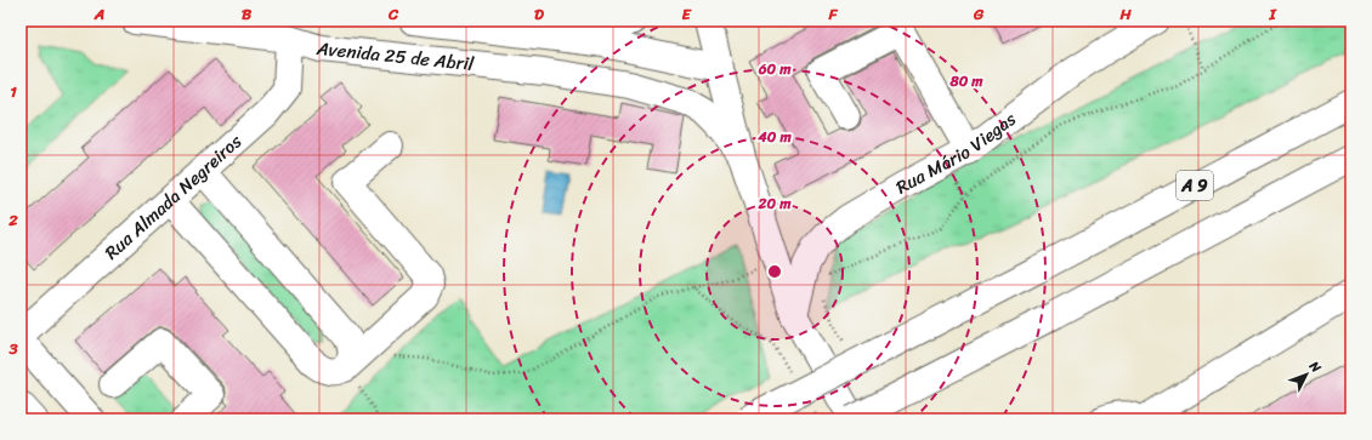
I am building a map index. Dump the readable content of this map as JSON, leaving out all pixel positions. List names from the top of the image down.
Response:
{
  "streets": {
    "main road": [
      "Avenida 25 de Abril",
      "Rua Mário Viegas",
      "A 9",
      "Rua Almada Negreiros"
    ]
  },
  "crossings": [
    ["Avenida 25 de Abril", "Rua Almada Negreiros"]
  ],
  "north": "top right",
  "grid": {
    "columns": [
      "A",
      "B",
      "C",
      "D",
      "E",
      "F",
      "G",
      "H",
      "I"
    ],
    "rows": ["1", "2", "3"]
  },
  "rings": [
    "60 m",
    "80 m",
    "40 m",
    "20 m"
  ]
}
